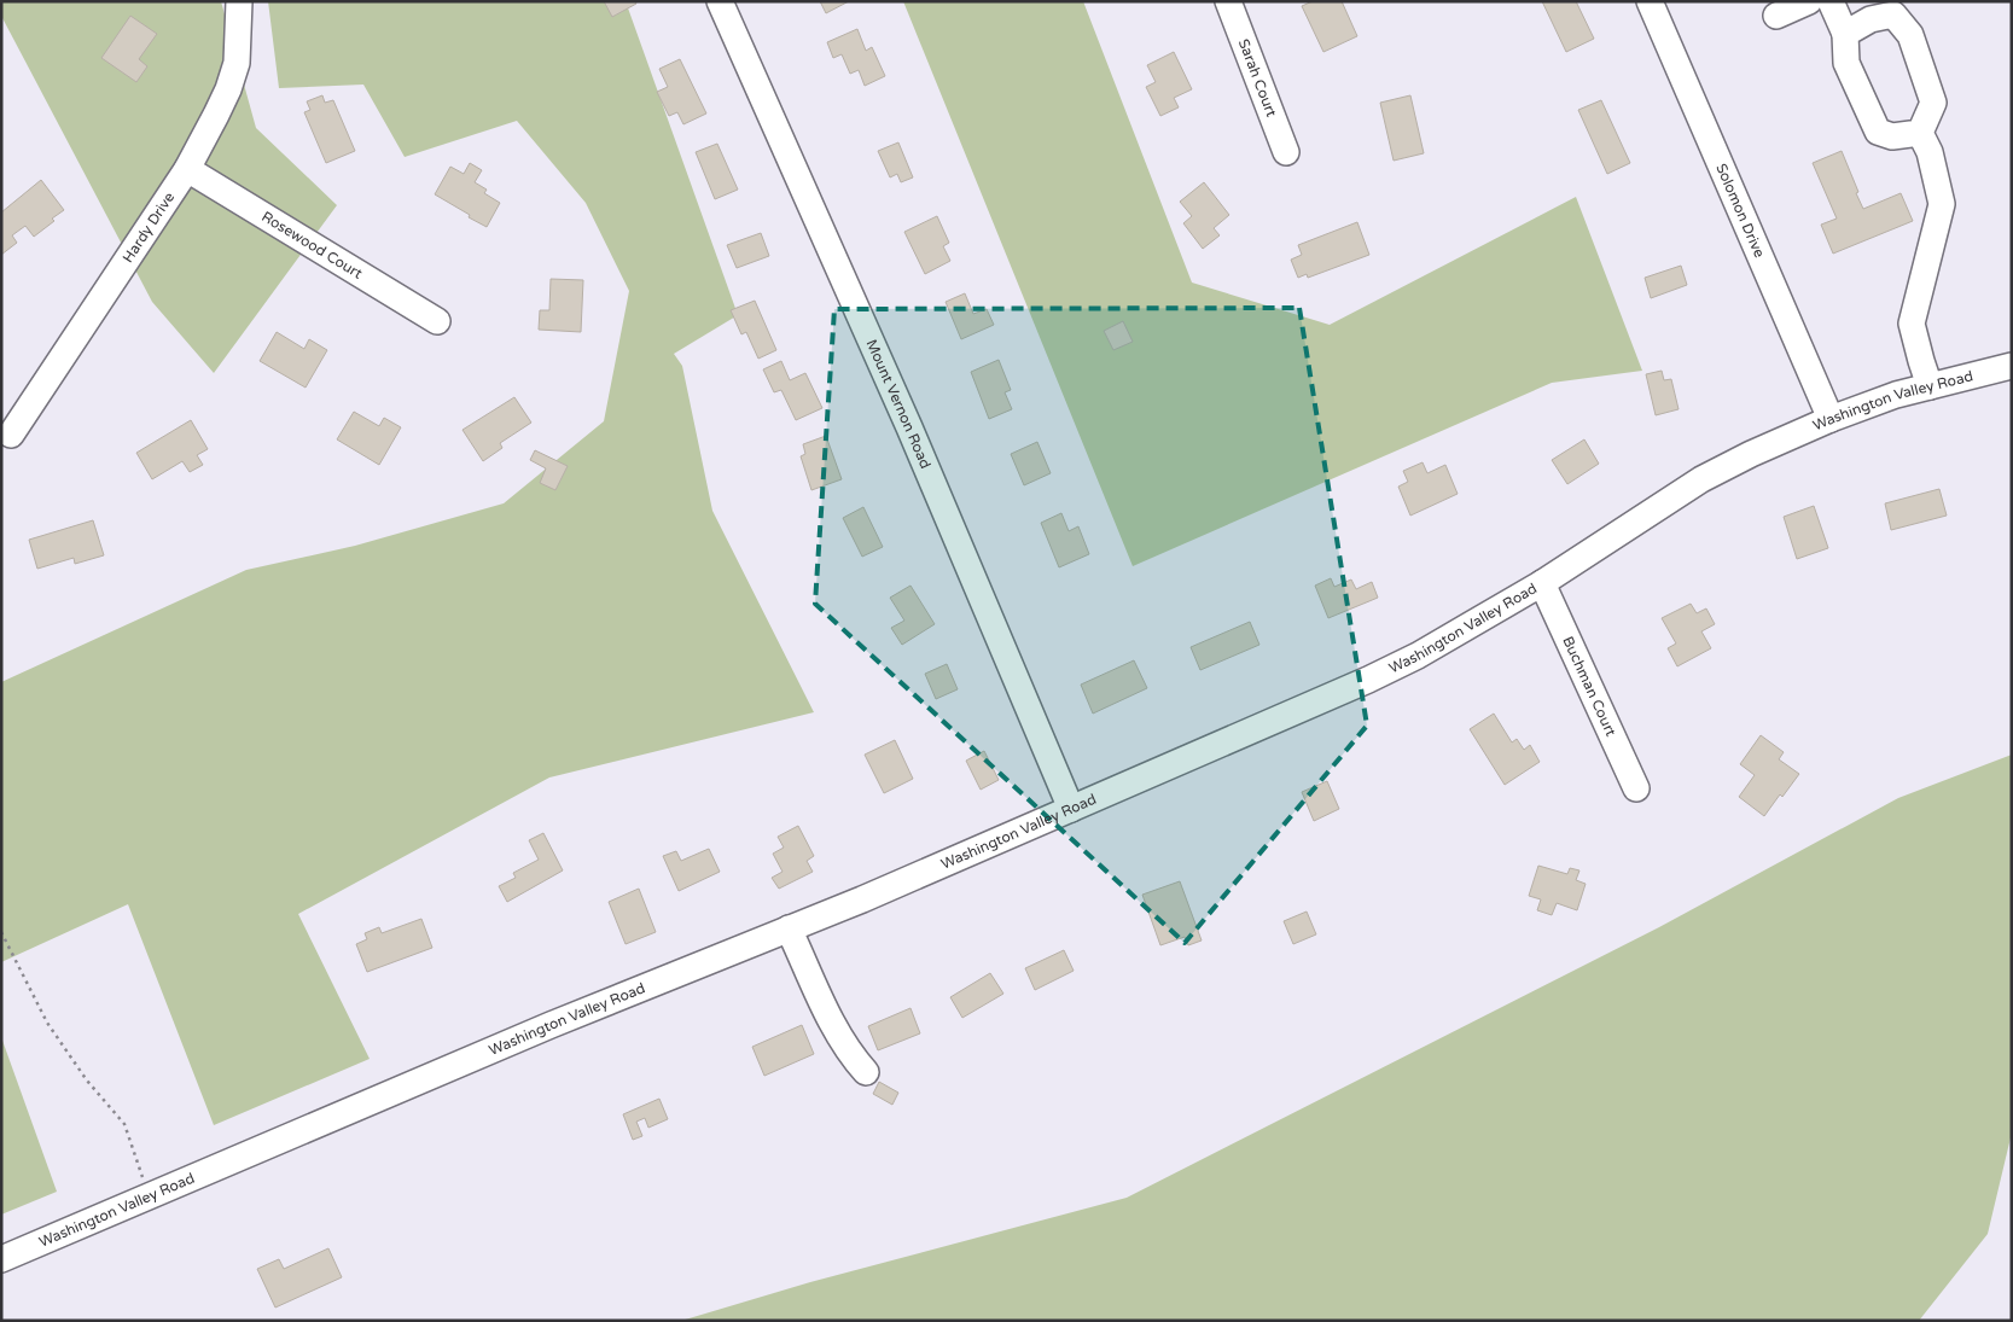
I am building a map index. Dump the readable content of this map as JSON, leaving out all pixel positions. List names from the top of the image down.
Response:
{
  "streets": {
    "street": [
      "Sarah Court",
      "Solomon Drive",
      "Hardy Drive",
      "Rosewood Court",
      "Washington Valley Road",
      "Mount Vernon Road",
      "Buchman Court"
    ]
  },
  "crossings": [
    ["Solomon Drive", "Washington Valley Road"],
    ["Hardy Drive", "Rosewood Court"],
    ["Washington Valley Road", "Mount Vernon Road"],
    ["Washington Valley Road", "Buchman Court"]
  ]
}
